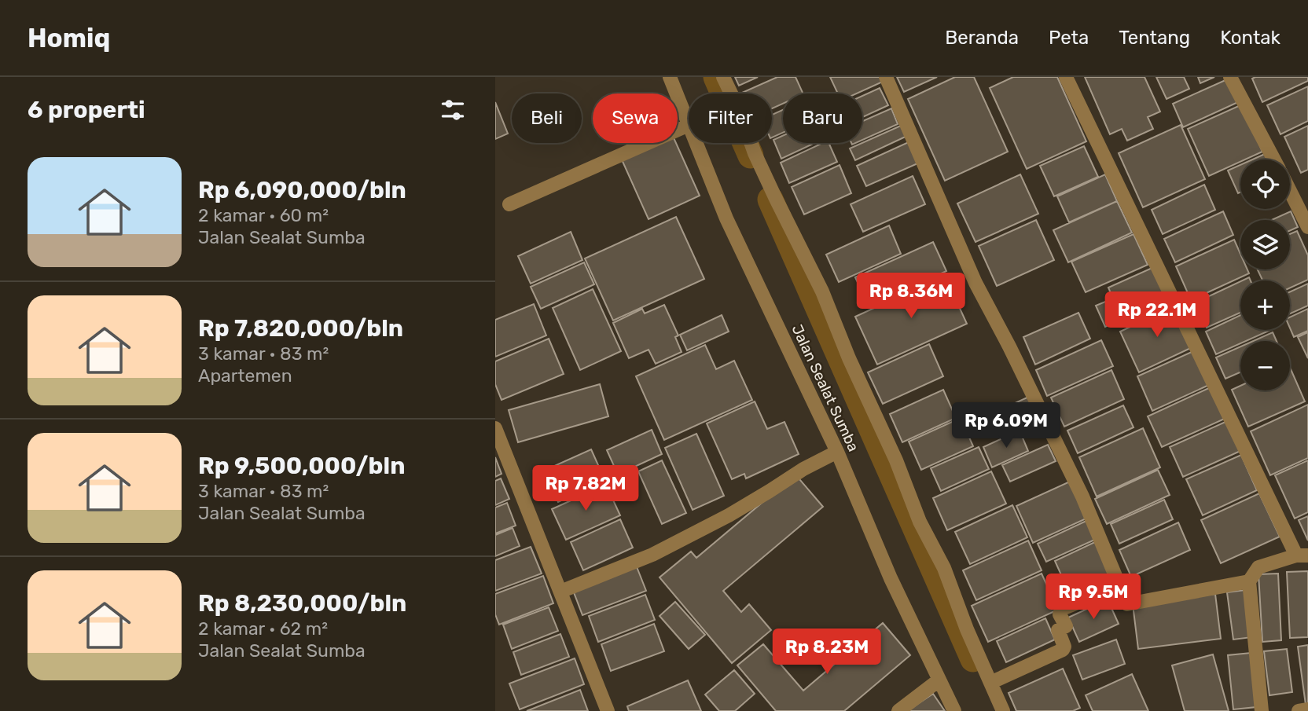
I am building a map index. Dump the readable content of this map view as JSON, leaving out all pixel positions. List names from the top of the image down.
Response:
{
  "streets": {
    "street": ["Jalan Sealat Sumba"]
  },
  "page": {
    "header": "Homiq",
    "nav": [
      "Beranda",
      "Peta",
      "Tentang",
      "Kontak"
    ],
    "heading": "6 properti",
    "chip": [
      "Beli",
      "Sewa",
      "Filter",
      "Baru"
    ],
    "list": [
      {
        "name": "Rp 6,090,000/bln",
        "note": "2 kamar · 60 m² · Jalan Sealat Sumba"
      },
      {
        "name": "Rp 7,820,000/bln",
        "note": "3 kamar · 83 m² · Apartemen"
      },
      {
        "name": "Rp 9,500,000/bln",
        "note": "3 kamar · 83 m² · Jalan Sealat Sumba"
      },
      {
        "name": "Rp 8,230,000/bln",
        "note": "2 kamar · 62 m² · Jalan Sealat Sumba"
      }
    ],
    "map_buttons": ["+", "−"],
    "price": [
      "Rp 8.36M",
      "Rp 22.1M",
      "Rp 6.09M",
      "Rp 7.82M",
      "Rp 9.5M",
      "Rp 8.23M"
    ]
  }
}
